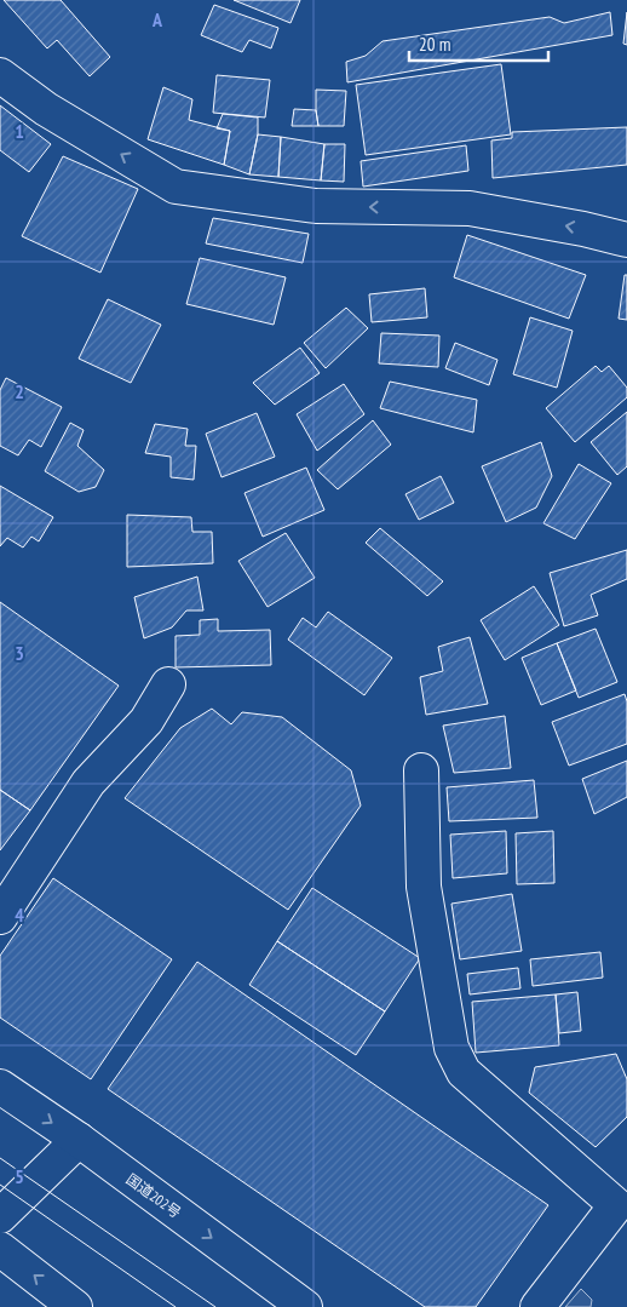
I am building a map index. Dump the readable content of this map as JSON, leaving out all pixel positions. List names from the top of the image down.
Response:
{
  "streets": {
    "main road": ["国道202号"]
  },
  "one_way": ["国道202号"],
  "scale_bar": "20 m",
  "grid": {
    "columns": ["A"],
    "rows": [
      "1",
      "2",
      "3",
      "4",
      "5"
    ]
  }
}
